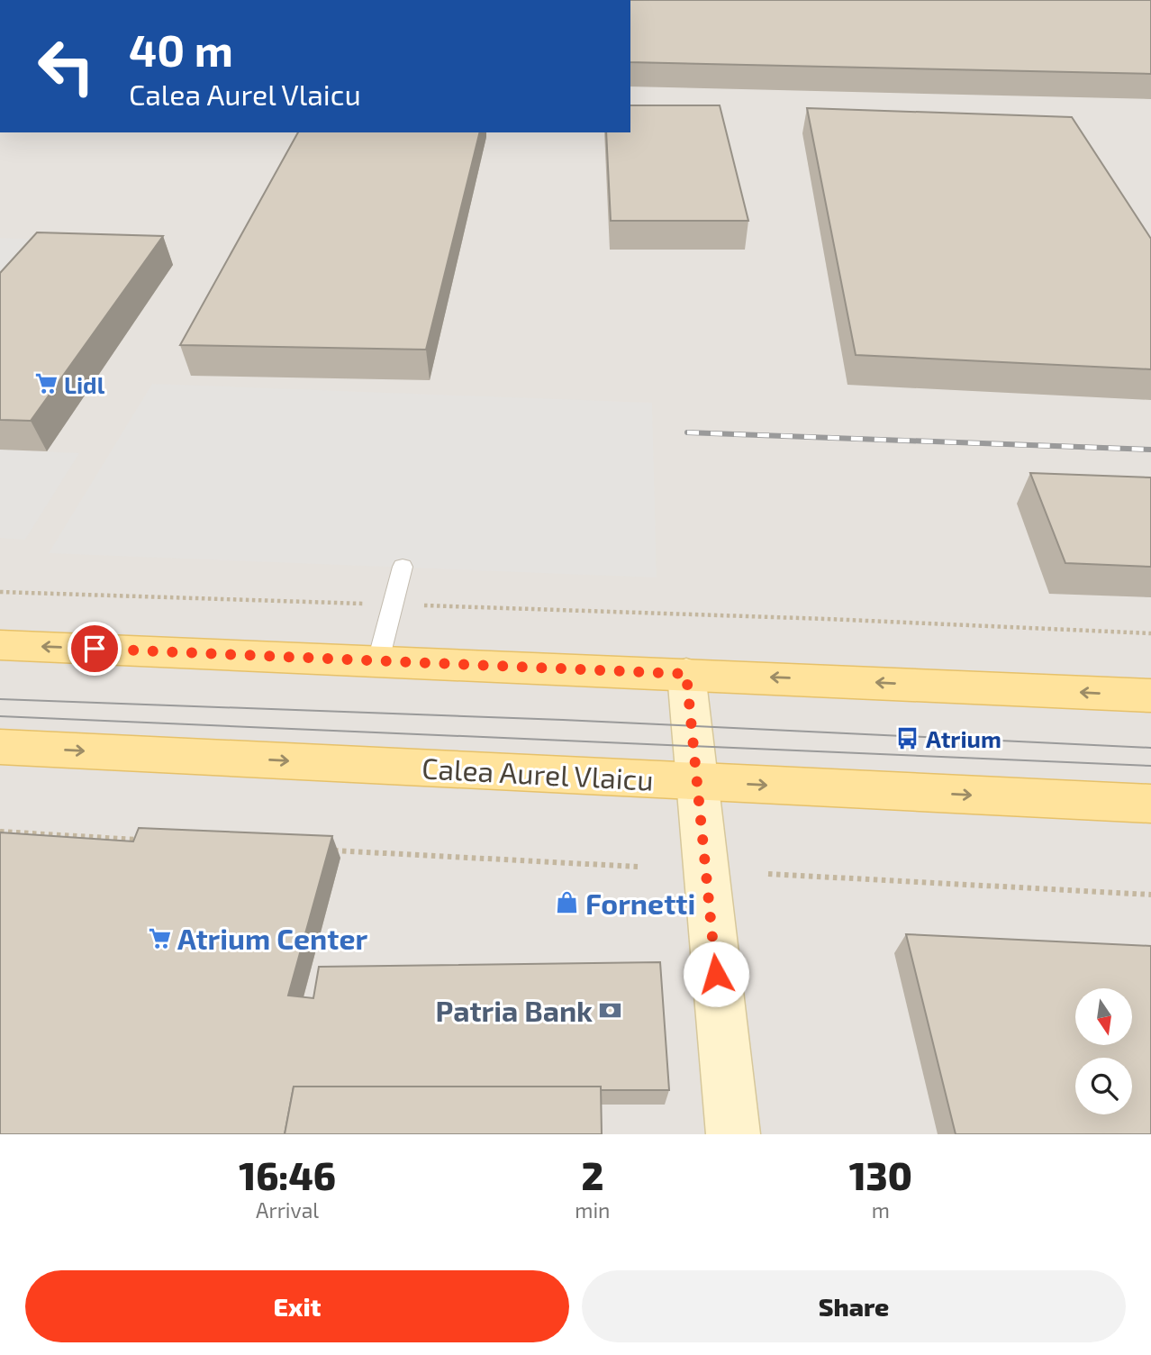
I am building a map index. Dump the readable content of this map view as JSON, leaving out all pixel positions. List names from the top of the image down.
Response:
{
  "streets": {
    "main road": ["Calea Aurel Vlaicu"]
  },
  "places": {
    "supermarket": ["Lidl", "Atrium Center"],
    "bus stop": ["Atrium"],
    "shop": ["Fornetti"],
    "bank": ["Patria Bank"]
  },
  "north": "bottom",
  "page": {
    "turn": ["40 m", "Calea Aurel Vlaicu"],
    "eta": [
      "16:46",
      "Arrival",
      "2",
      "min",
      "130",
      "m"
    ],
    "buttons": ["Exit", "Share"]
  }
}
